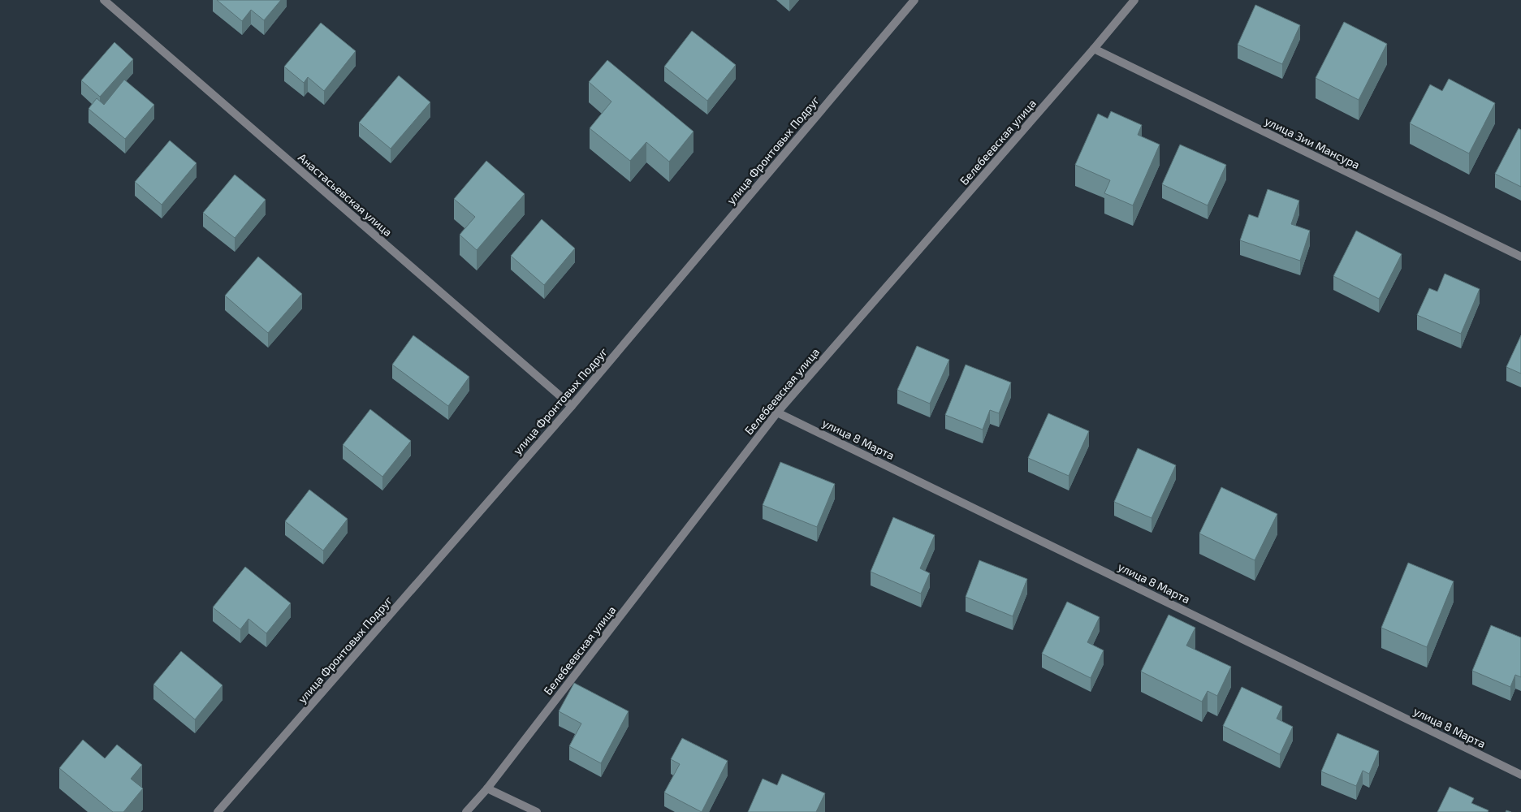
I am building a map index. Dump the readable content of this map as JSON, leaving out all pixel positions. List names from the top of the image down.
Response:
{
  "streets": {
    "street": [
      "Белебеевская улица",
      "улица Зии Мансура",
      "улица Фронтовых Подруг",
      "Анастасьевская улица",
      "улица 8 Марта"
    ]
  },
  "crossings": [
    ["Белебеевская улица", "улица Зии Мансура"],
    ["Белебеевская улица", "улица 8 Марта"],
    ["улица Фронтовых Подруг", "Анастасьевская улица"]
  ]
}
